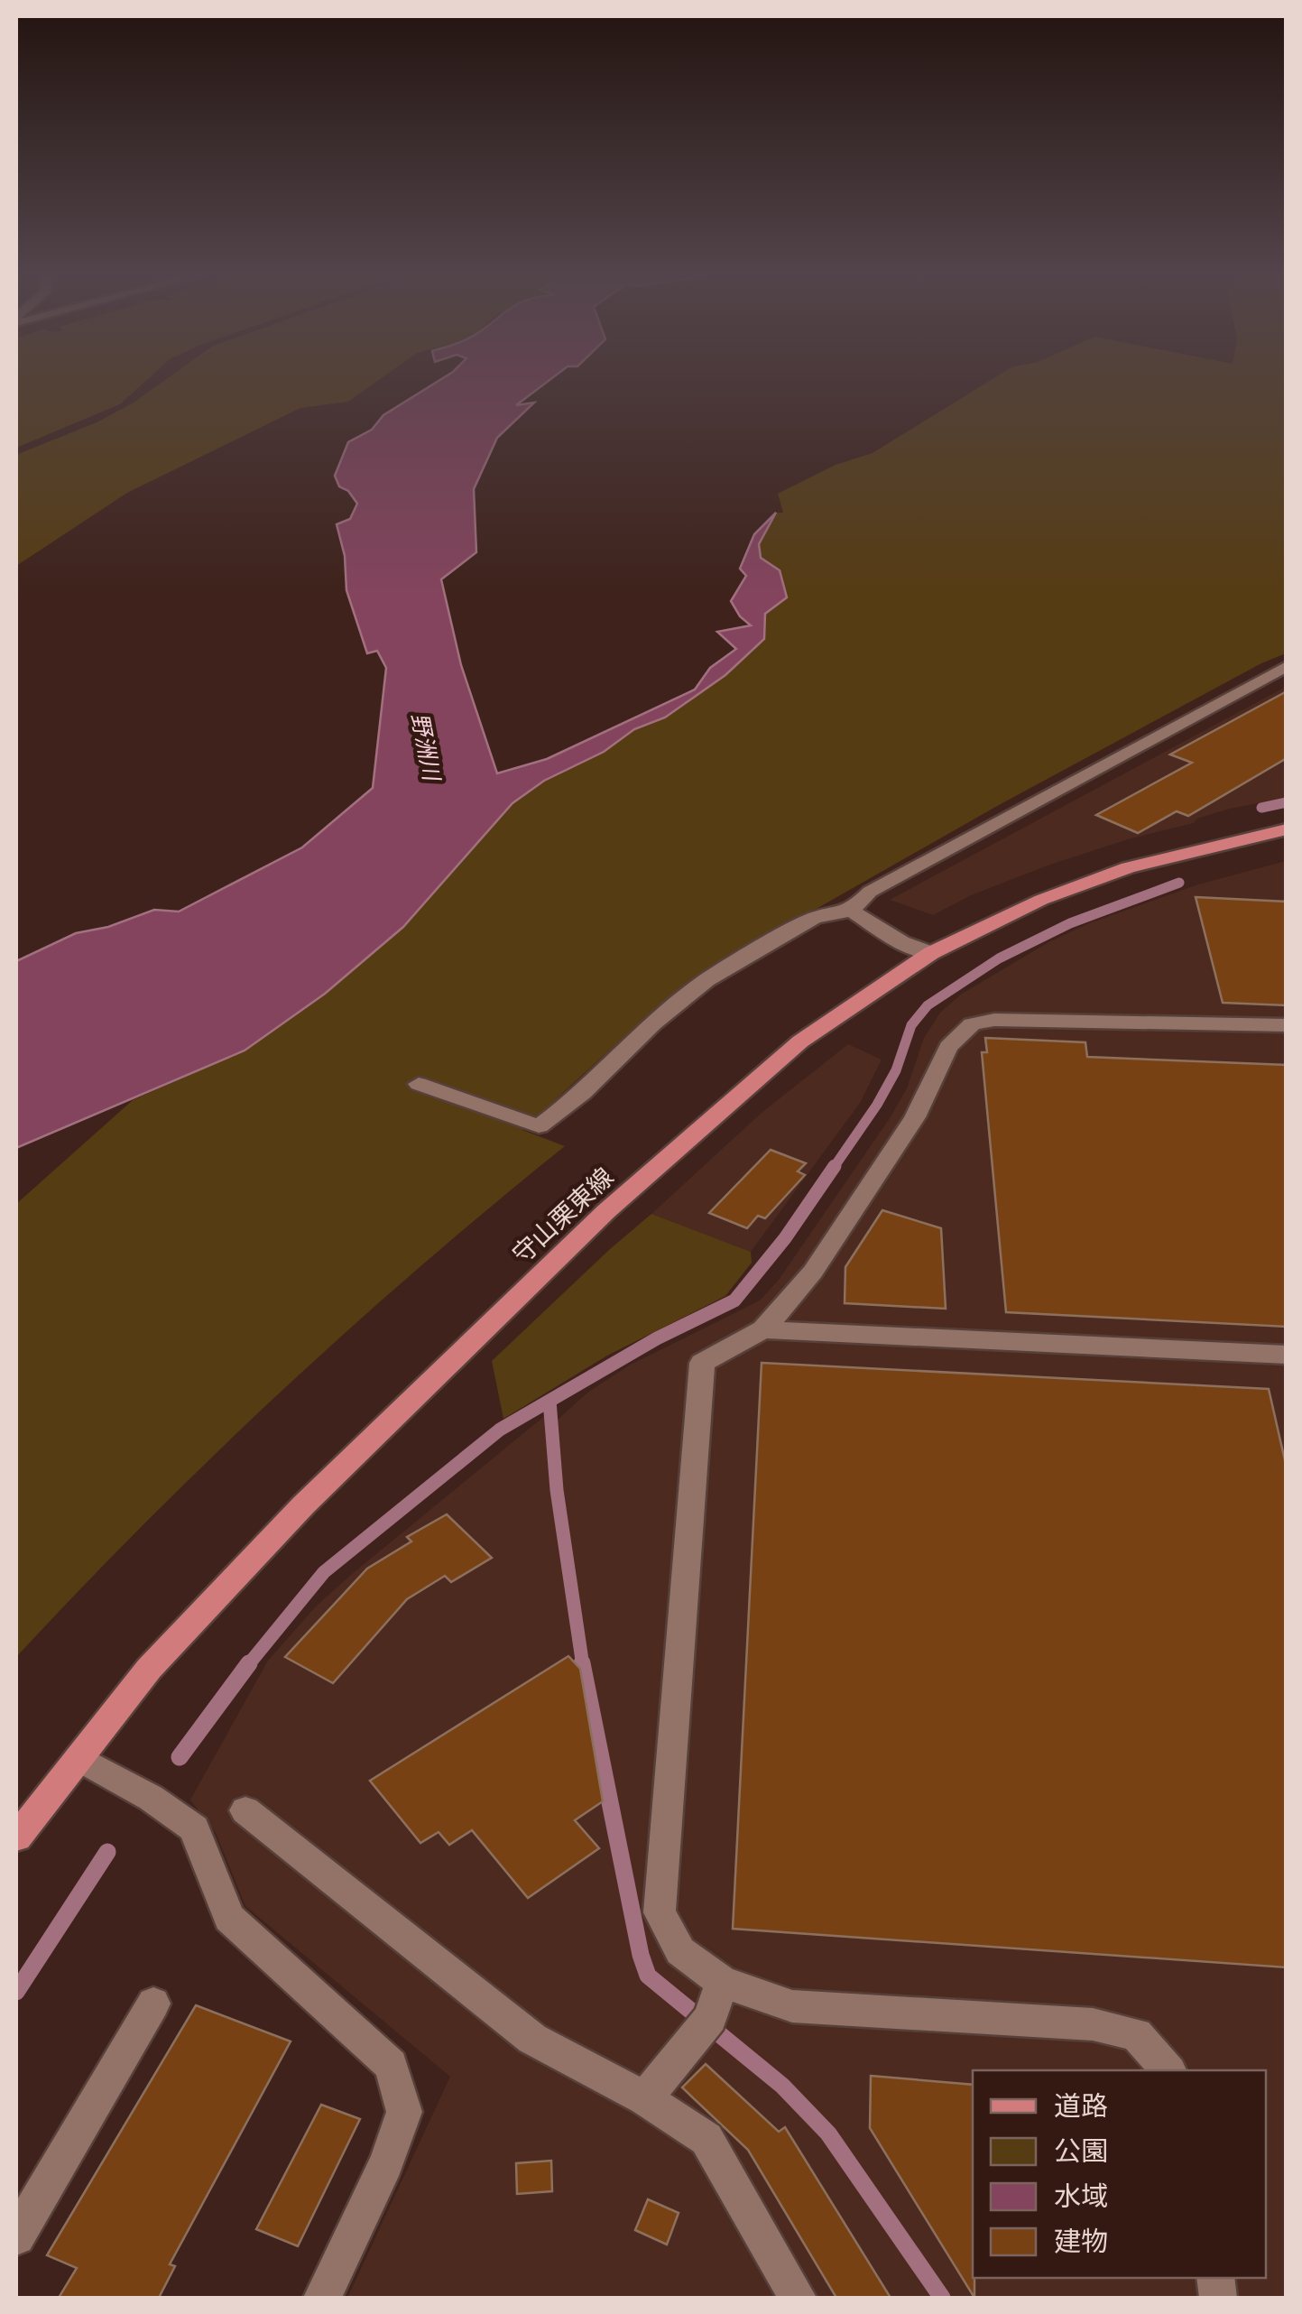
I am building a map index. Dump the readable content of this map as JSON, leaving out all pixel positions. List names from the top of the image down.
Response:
{
  "streets": {
    "main road": ["守山栗東線"]
  },
  "water": ["野洲川"],
  "legend": [
    "道路",
    "公園",
    "水域",
    "建物"
  ]
}
